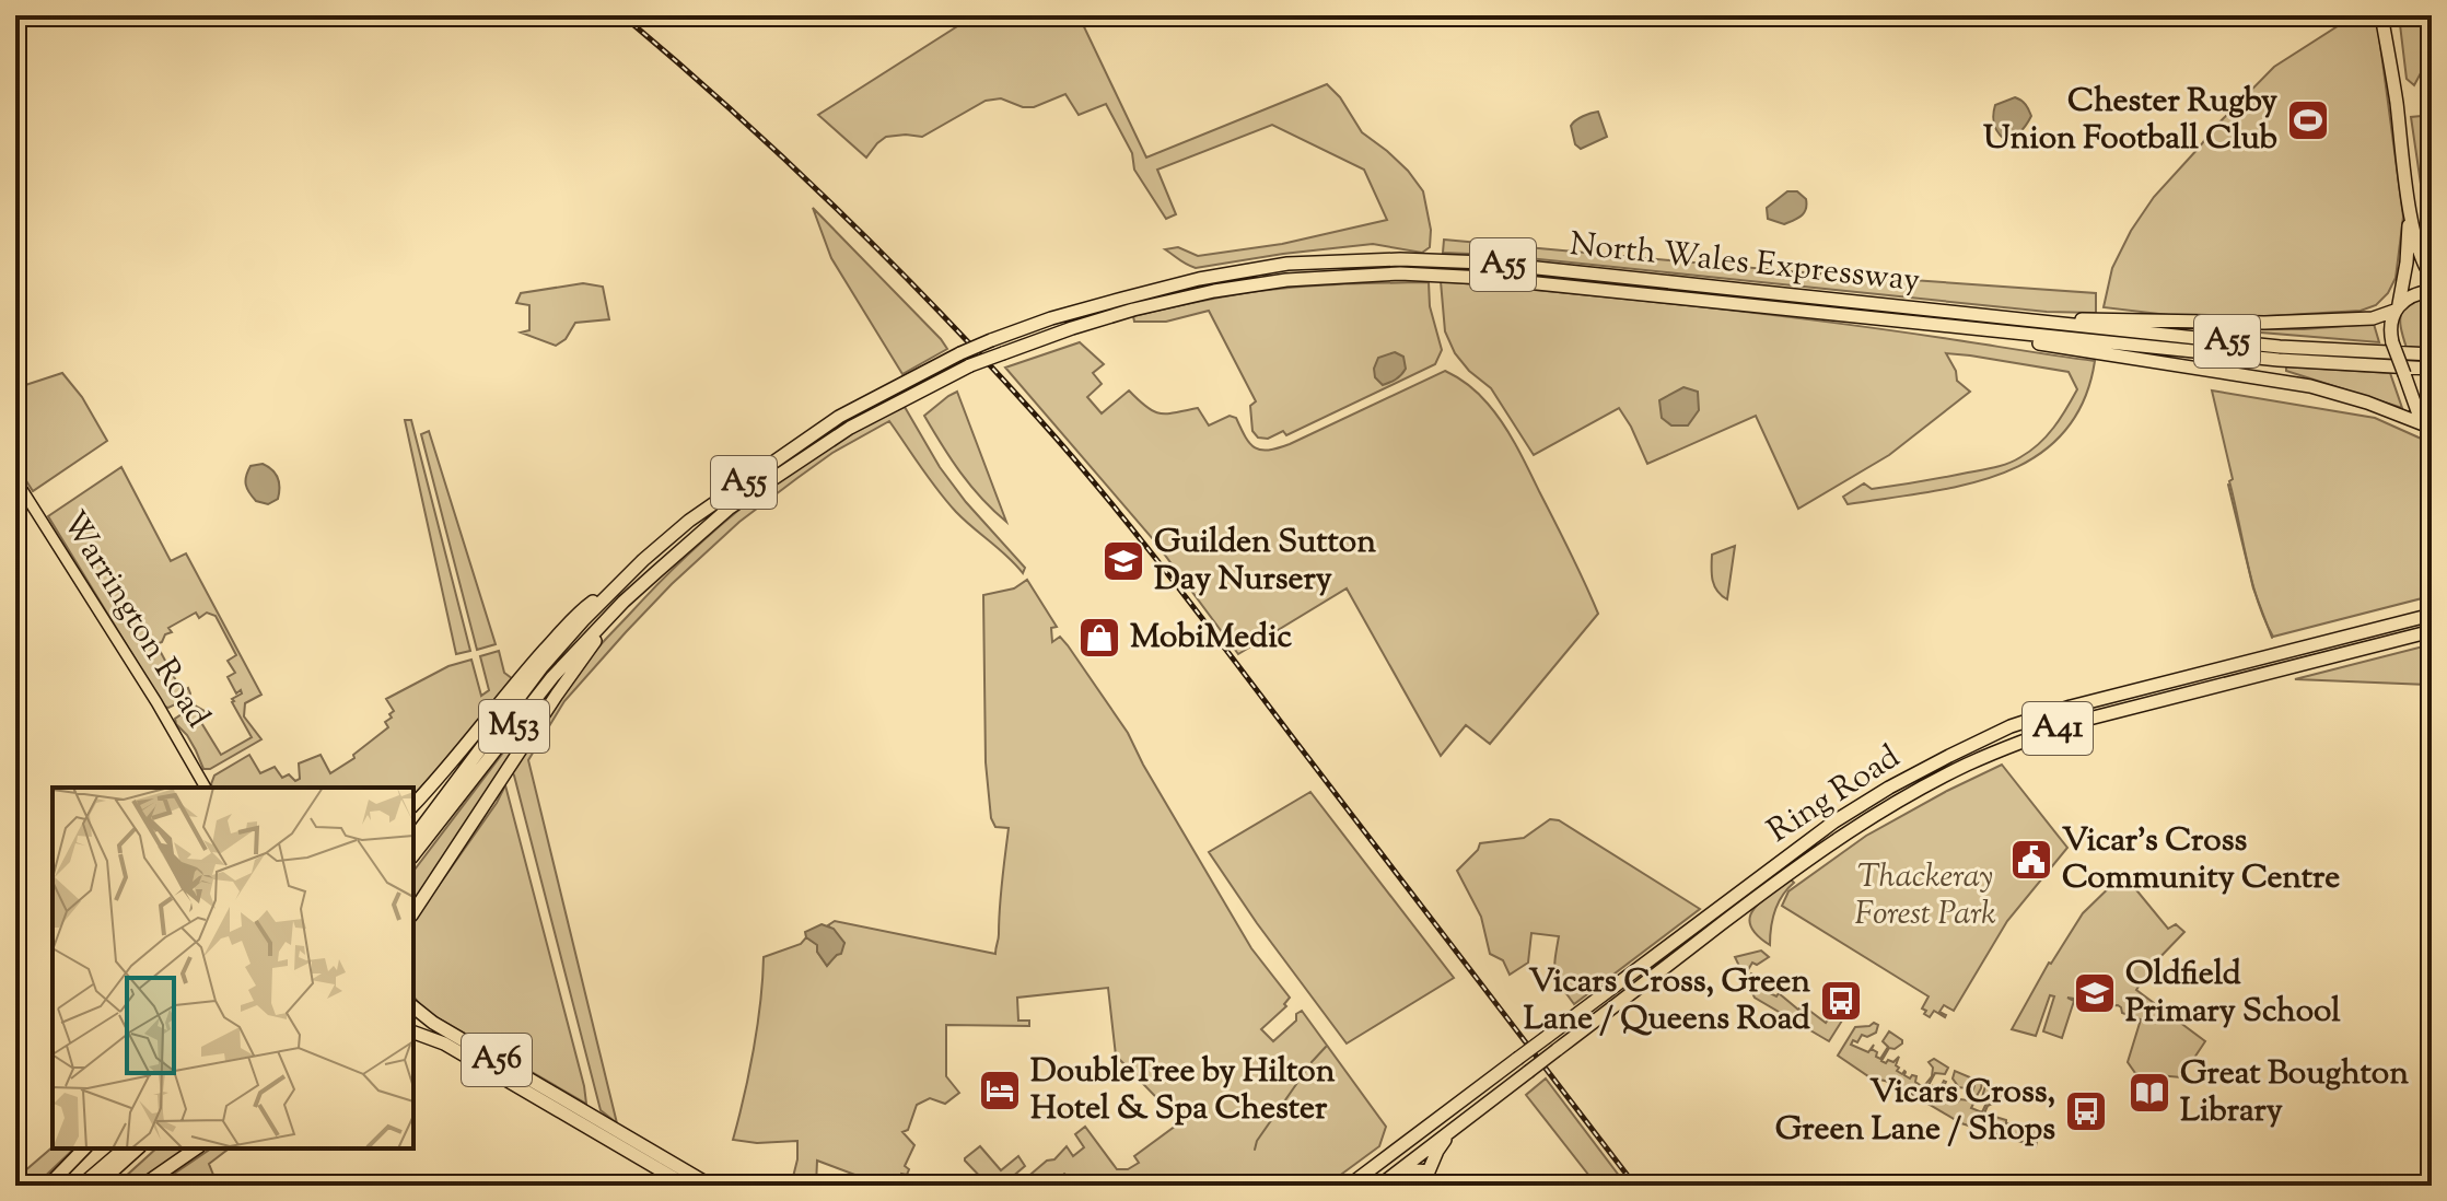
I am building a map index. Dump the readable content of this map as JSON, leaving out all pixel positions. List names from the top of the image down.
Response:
{
  "streets": {
    "highway": [
      "North Wales Expressway",
      "A55",
      "M53",
      "A41",
      "Ring Road",
      "A56"
    ],
    "main road": ["Warrington Road"]
  },
  "crossings": [
    ["North Wales Expressway", "M53"]
  ],
  "parks": ["Thackeray Forest Park"],
  "places": {
    "sports": ["Chester Rugby Union Football Club"],
    "school or university": ["Guilden Sutton Day Nursery", "Oldfield Primary School"],
    "shop": ["MobiMedic"],
    "public building": ["Vicar's Cross Community Centre"],
    "bus stop": ["Vicars Cross, Green Lane / Queens Road", "Vicars Cross, Green Lane / Shops"],
    "hotel": ["DoubleTree by Hilton Hotel & Spa Chester"],
    "library": ["Great Boughton Library"]
  }
}
